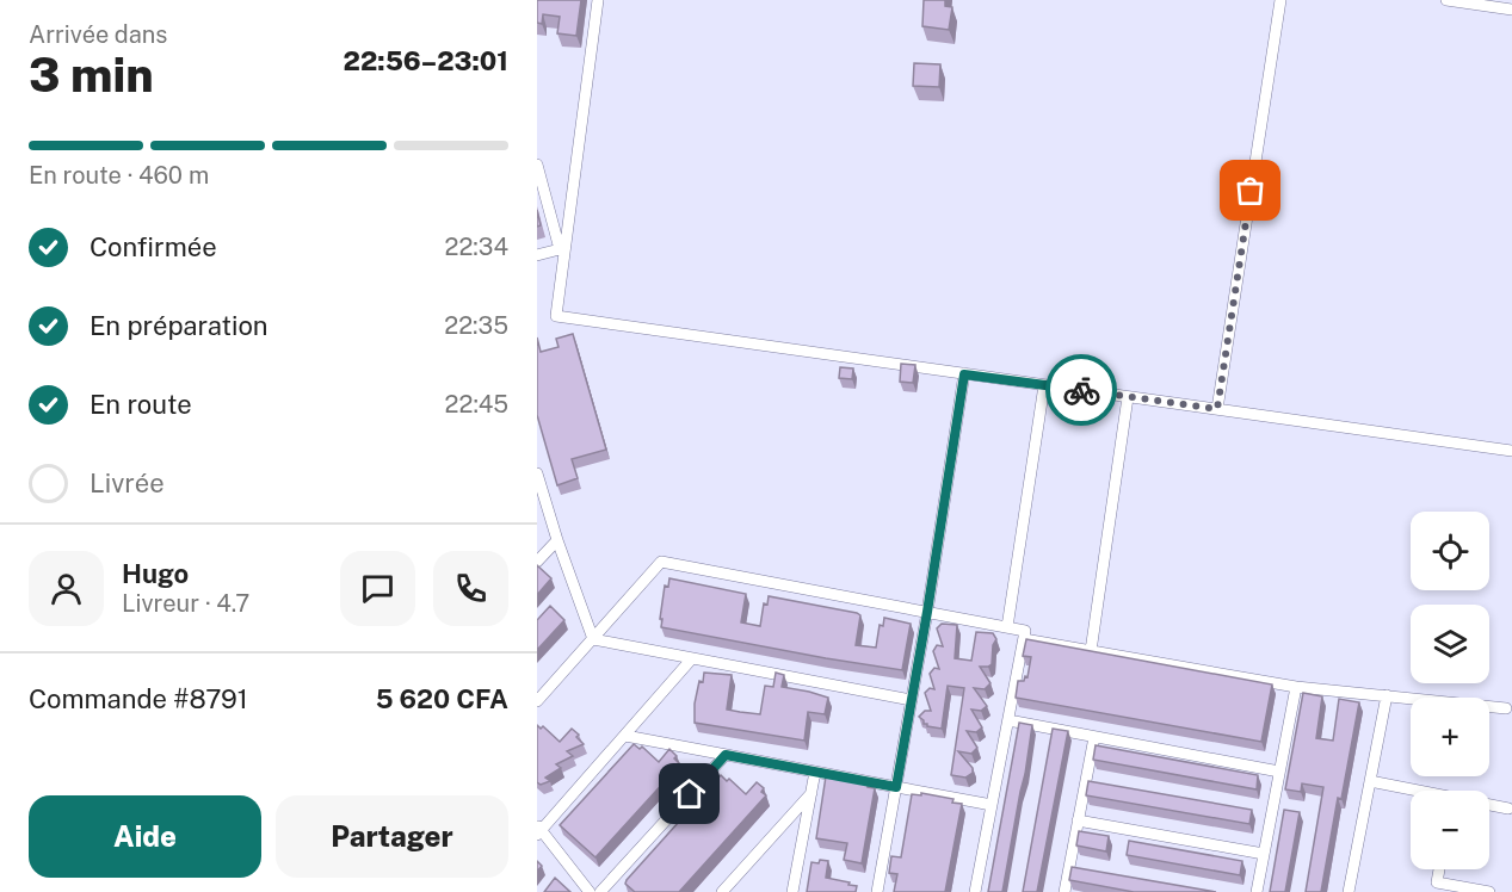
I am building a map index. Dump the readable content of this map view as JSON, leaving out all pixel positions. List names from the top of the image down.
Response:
{
  "page": {
    "heading": ["3 min", "Arrivée dans", "22:56–23:01"],
    "panel": [
      "Hugo",
      "Livreur · 4.7",
      "Commande #8791",
      "5 620 CFA"
    ],
    "bar": "En route · 460 m",
    "list": [
      ["Confirmée", "22:34"],
      ["En préparation", "22:35"],
      ["En route", "22:45"],
      "Livrée"
    ],
    "map_buttons": ["+", "−"],
    "buttons": ["Aide", "Partager"]
  }
}
